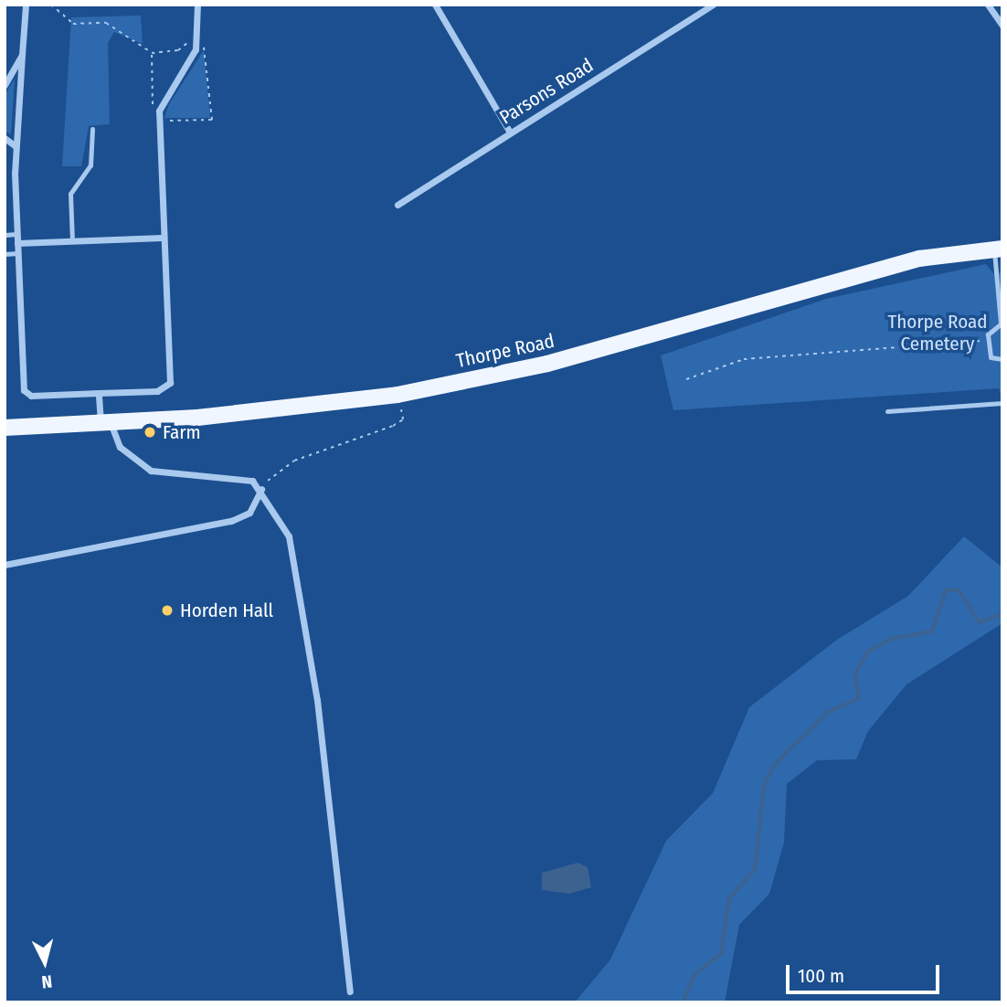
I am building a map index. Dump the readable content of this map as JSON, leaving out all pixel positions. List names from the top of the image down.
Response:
{
  "streets": {
    "main road": ["Thorpe Road"],
    "street": ["Parsons Road"]
  },
  "parks": ["Thorpe Road Cemetery"],
  "places": ["Farm", "Horden Hall"],
  "scale_bar": "100 m",
  "north": "bottom"
}
